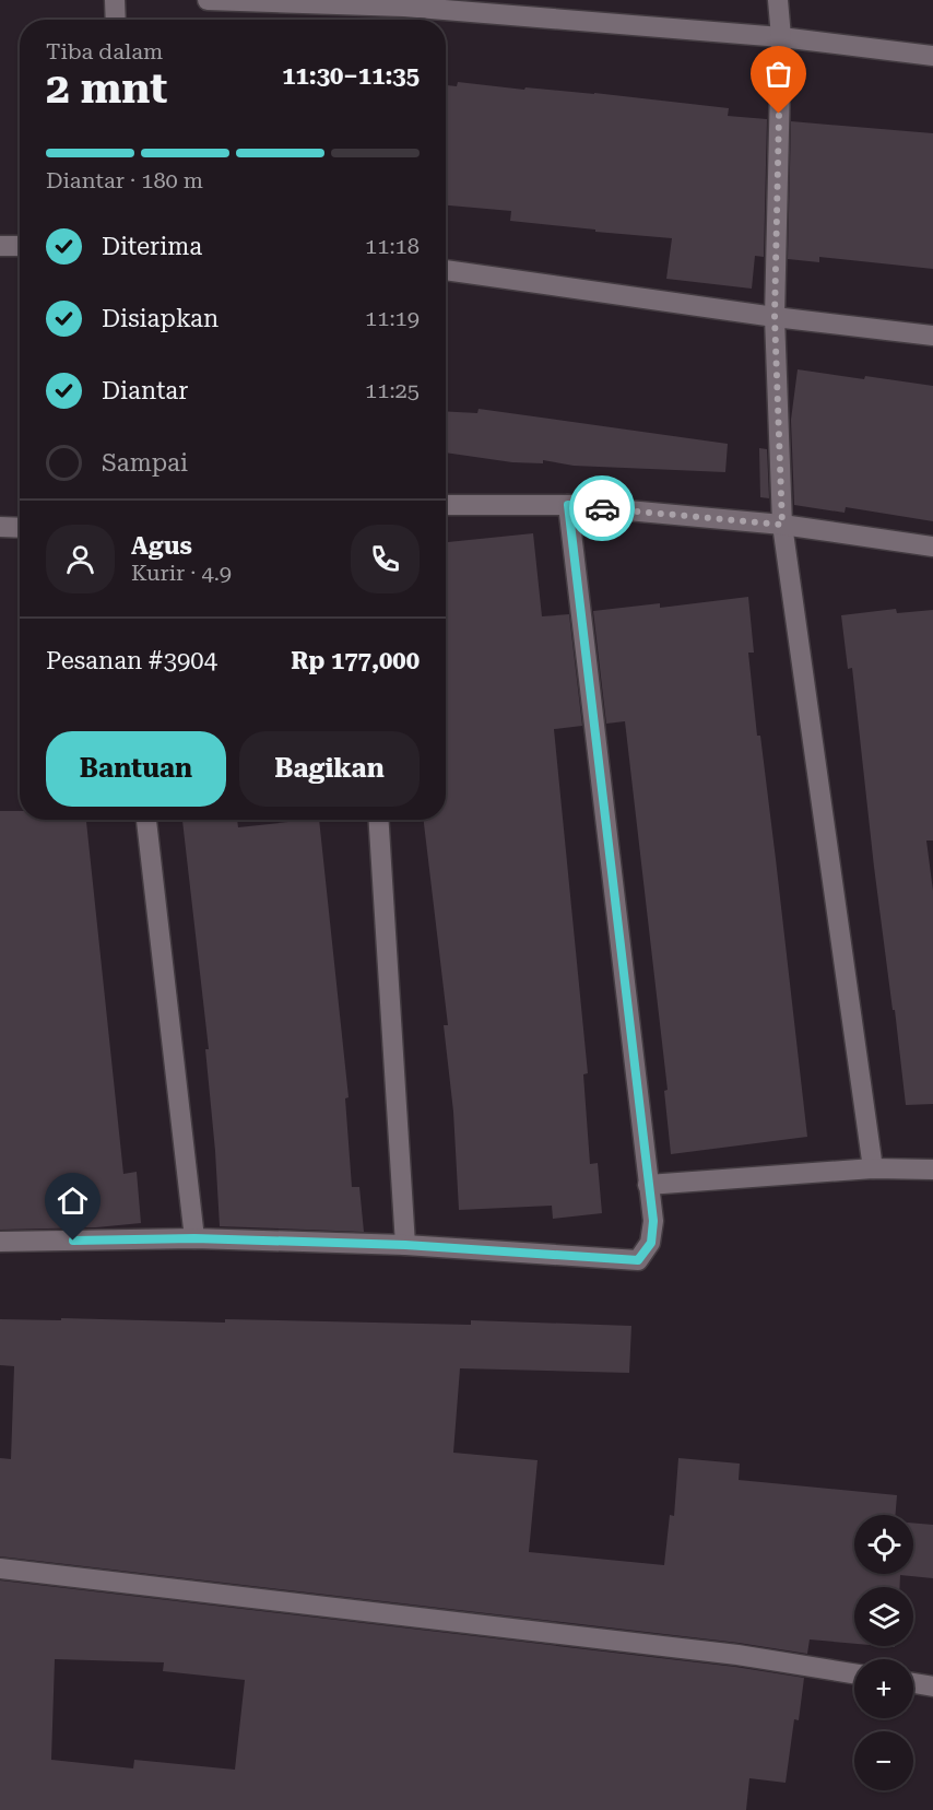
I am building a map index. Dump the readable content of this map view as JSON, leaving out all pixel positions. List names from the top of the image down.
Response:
{
  "page": {
    "heading": ["2 mnt", "Tiba dalam", "11:30–11:35"],
    "panel": [
      "Agus",
      "Kurir · 4.9",
      "Pesanan #3904",
      "Rp 177,000"
    ],
    "bar": "Diantar · 180 m",
    "list": [
      ["Diterima", "11:18"],
      ["Disiapkan", "11:19"],
      ["Diantar", "11:25"],
      "Sampai"
    ],
    "buttons": ["Bantuan", "Bagikan"],
    "map_buttons": ["+", "−"]
  }
}
